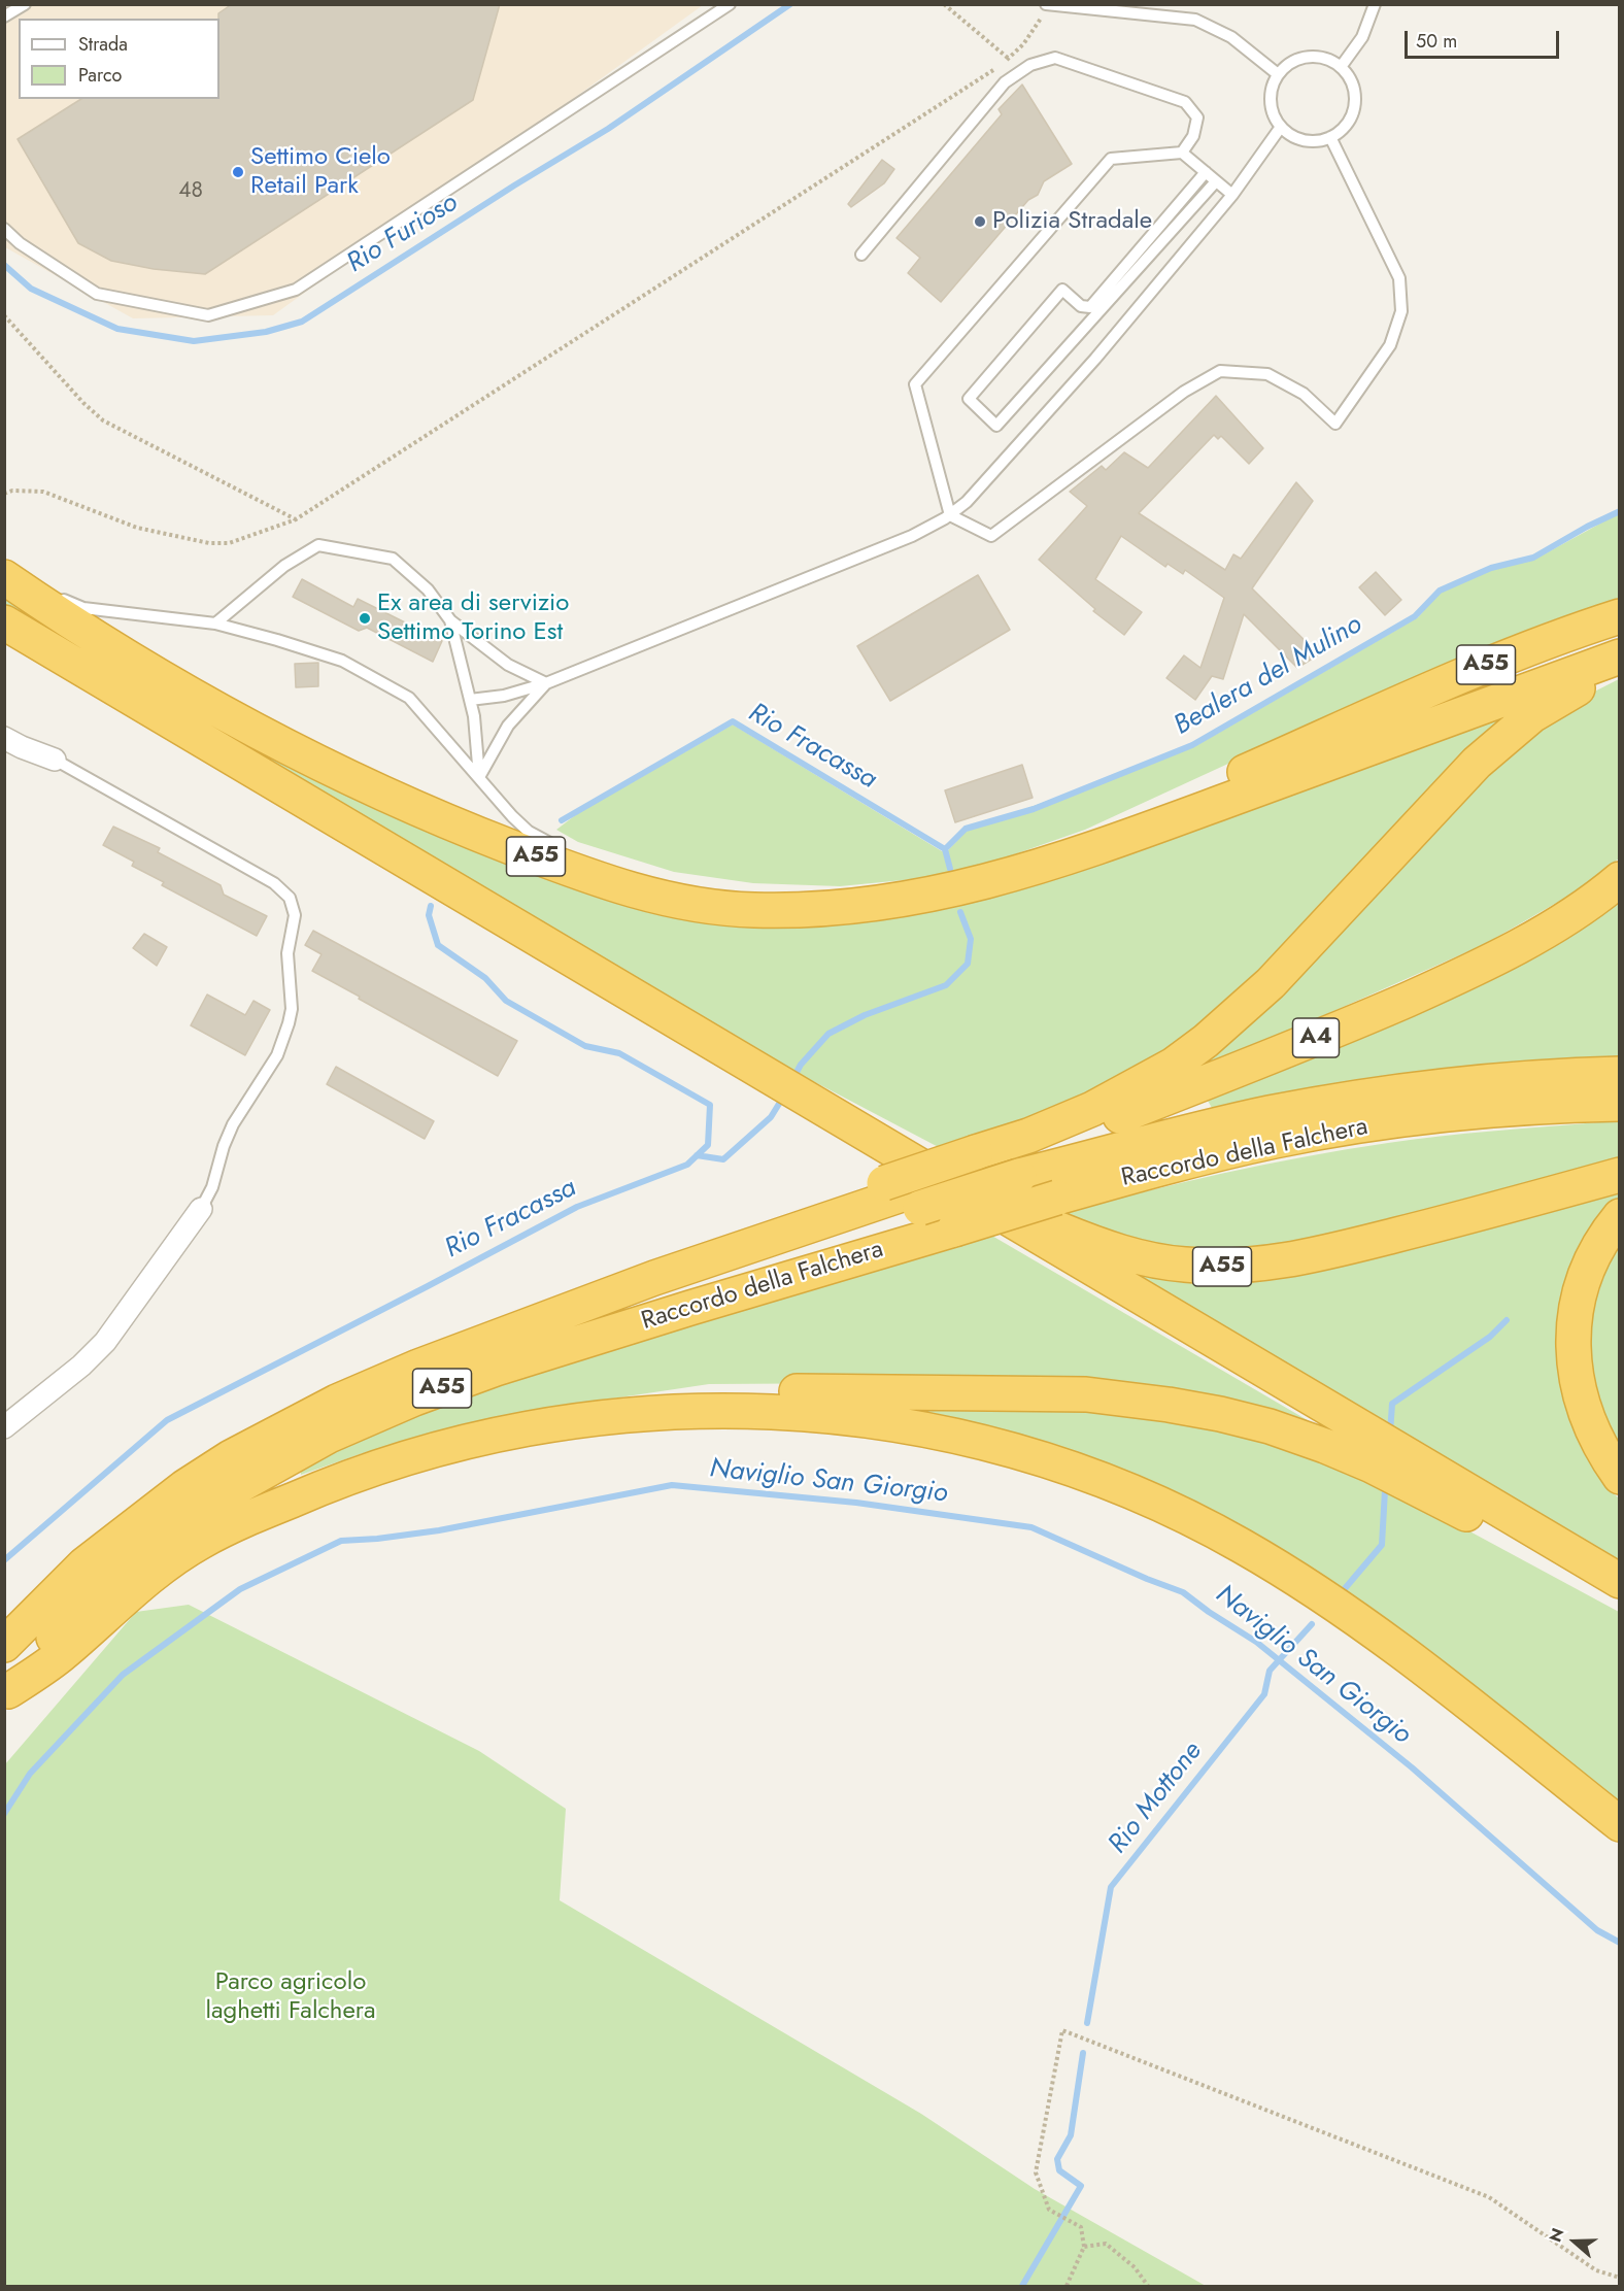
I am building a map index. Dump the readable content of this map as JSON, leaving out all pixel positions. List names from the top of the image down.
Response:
{
  "streets": {
    "highway": ["A55", "A4", "Raccordo della Falchera"]
  },
  "crossings": [
    ["A4", "Raccordo della Falchera"]
  ],
  "water": [
    "Rio Furioso",
    "Bealera del Mulino",
    "Rio Fracassa",
    "Naviglio San Giorgio",
    "Rio Mottone"
  ],
  "parks": ["Parco agricolo laghetti Falchera"],
  "places": ["Settimo Cielo Retail Park", "Polizia Stradale", "Ex area di servizio Settimo Torino Est"],
  "house_numbers": ["48"],
  "legend": ["Strada", "Parco"],
  "scale_bar": "50 m",
  "north": "left"
}
